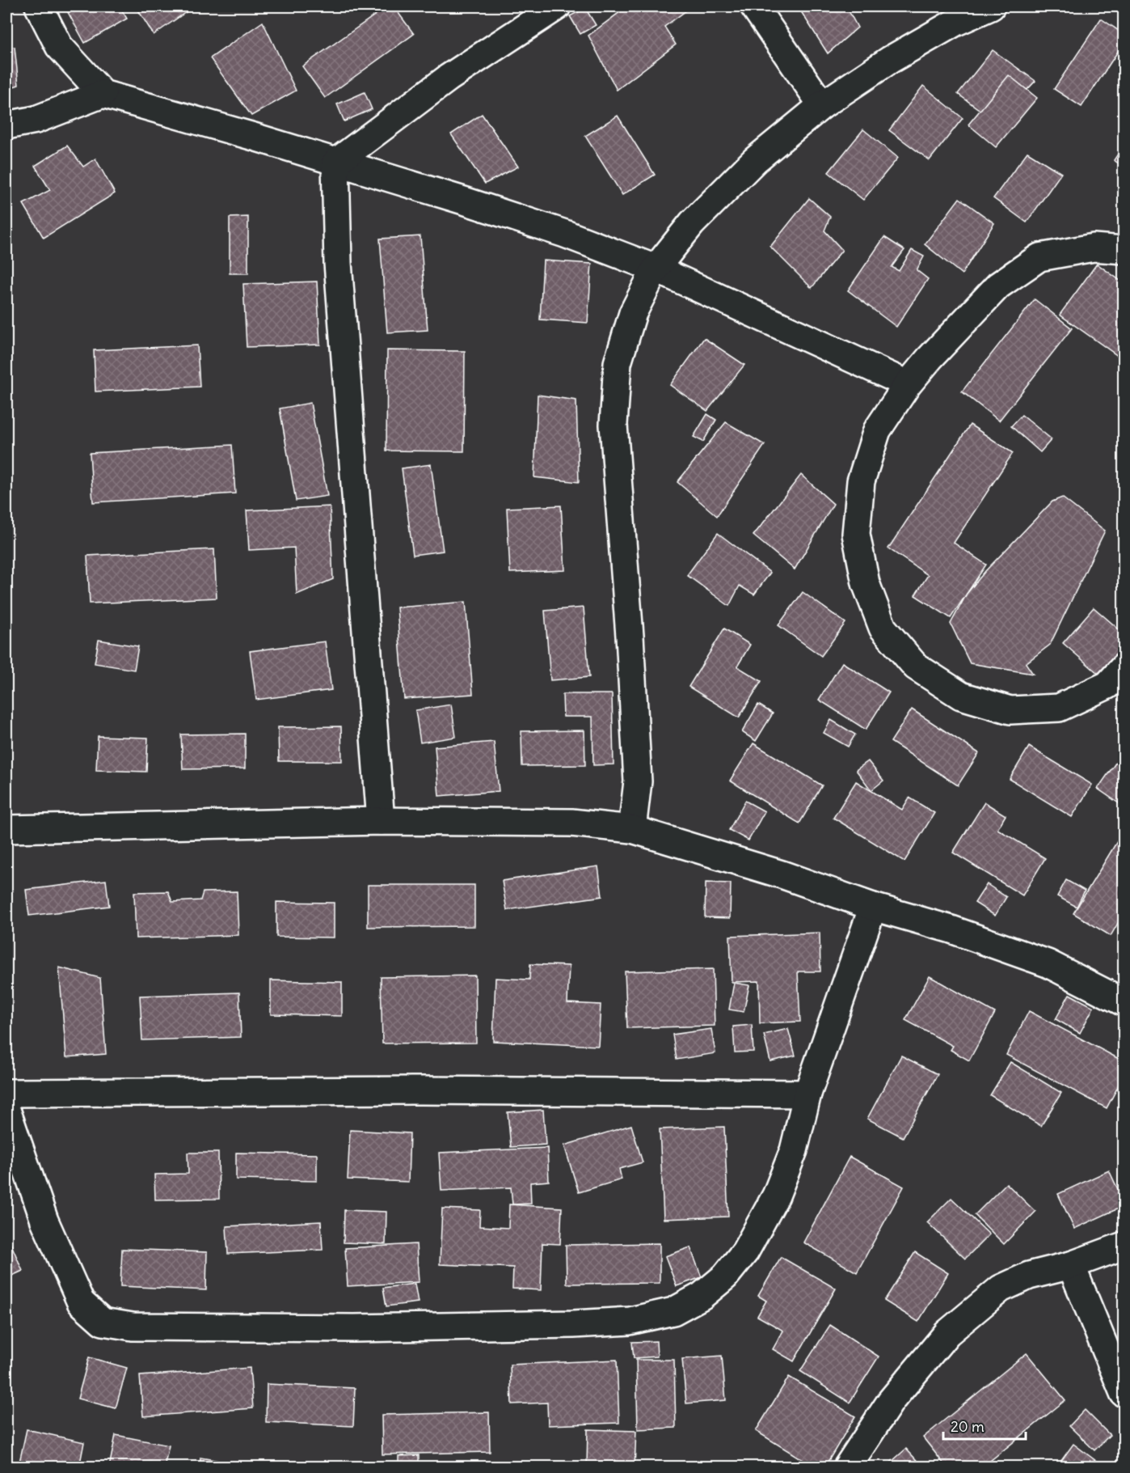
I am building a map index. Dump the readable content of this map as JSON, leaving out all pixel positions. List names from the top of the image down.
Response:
{
  "scale_bar": "20 m"
}
